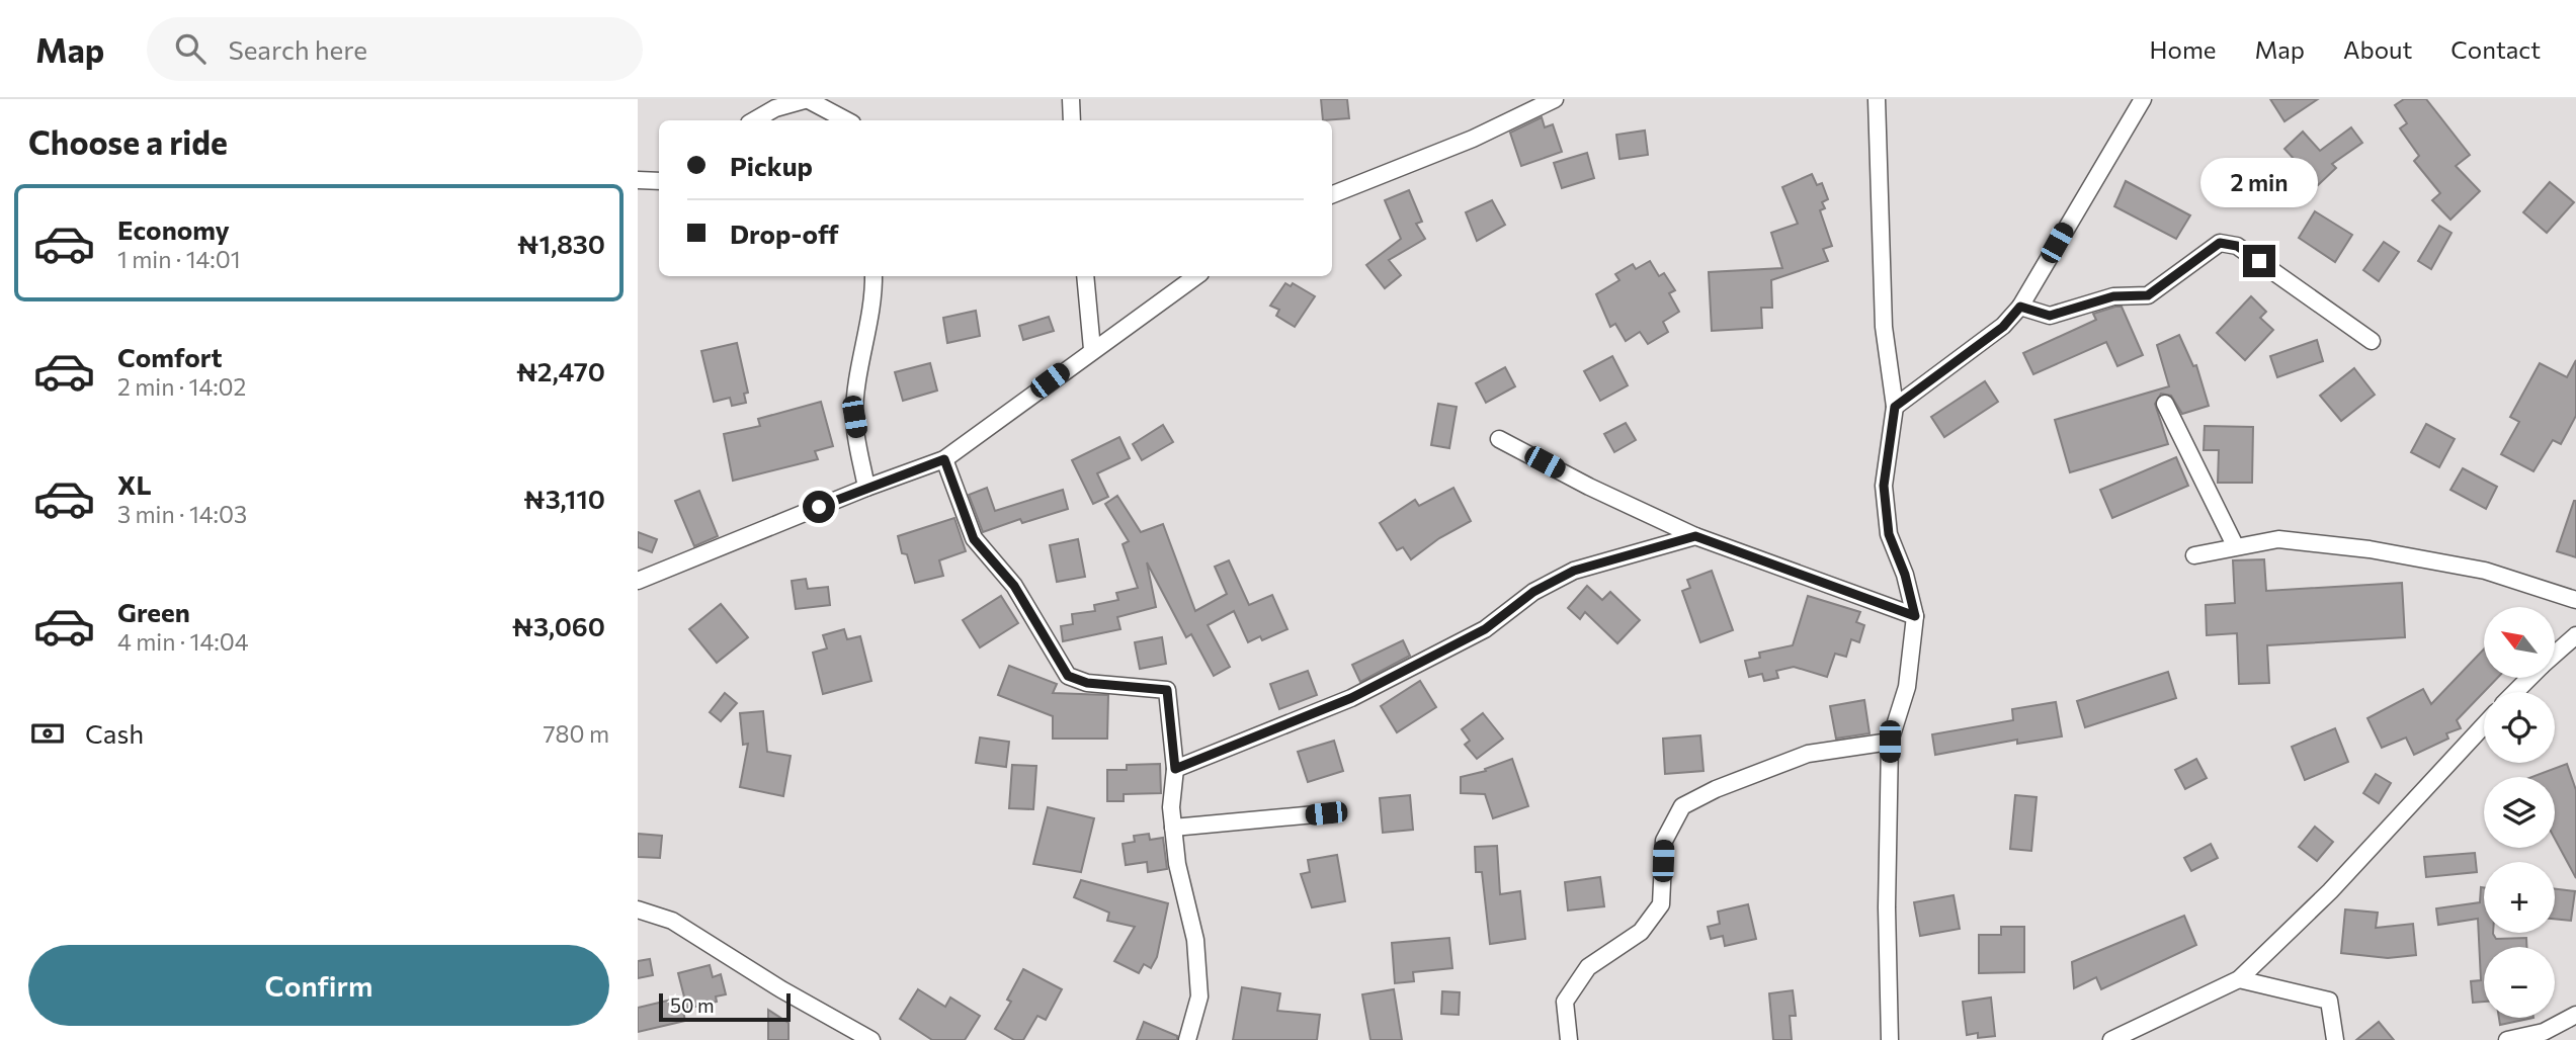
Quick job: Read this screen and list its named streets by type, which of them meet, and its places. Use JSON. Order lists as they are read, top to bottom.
{
  "scale_bar": "50 m",
  "north": "top left",
  "page": {
    "header": "Map",
    "search": "Search here",
    "nav": [
      "Home",
      "Map",
      "About",
      "Contact"
    ],
    "heading": "Choose a ride",
    "banner": ["Pickup", "Drop-off"],
    "bubble": "2 min",
    "list": [
      {
        "name": "Economy",
        "note": "1 min · 14:01",
        "value": "₦1,830"
      },
      {
        "name": "Comfort",
        "note": "2 min · 14:02",
        "value": "₦2,470"
      },
      {
        "name": "XL",
        "note": "3 min · 14:03",
        "value": "₦3,110"
      },
      {
        "name": "Green",
        "note": "4 min · 14:04",
        "value": "₦3,060"
      }
    ],
    "map_buttons": ["+", "−"],
    "pay": ["Cash", "780 m"],
    "buttons": "Confirm",
    "scale": "50 m"
  }
}
